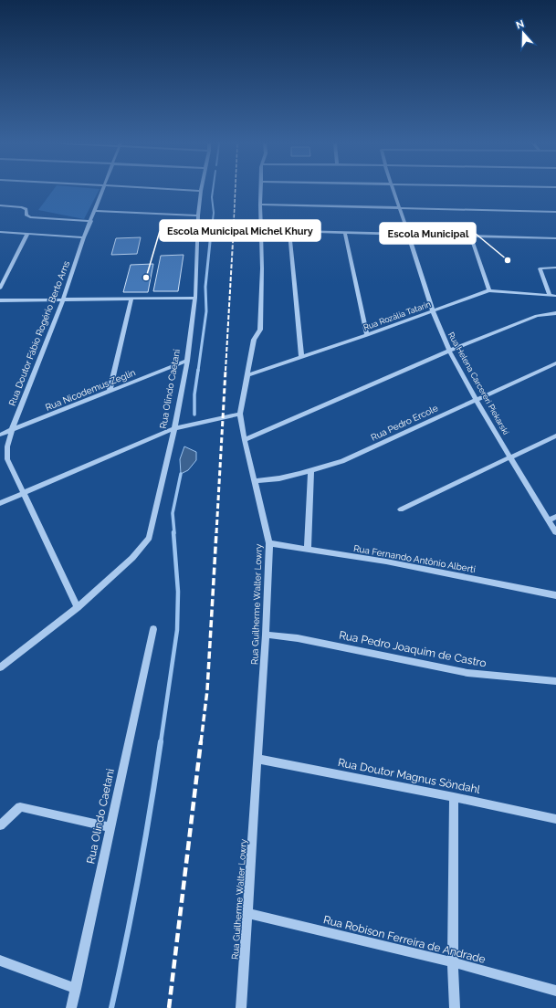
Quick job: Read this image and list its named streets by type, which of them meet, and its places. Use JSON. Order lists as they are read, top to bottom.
{
  "streets": {
    "street": [
      "Rua Rozália Tatarin",
      "Rua Doutor Fábio Rogério Berto Arns",
      "Rua Helena Carcereri Piekarski",
      "Rua Olindo Caetani",
      "Rua Nicodemus Zeglin",
      "Rua Pedro Ercole",
      "Rua Fernando Antônio Alberti",
      "Rua Guilherme Walter Lowry",
      "Rua Pedro Joaquim de Castro",
      "Rua Doutor Magnus Söndahl",
      "Rua Robison Ferreira de Andrade"
    ]
  },
  "crossings": [
    ["Rua Rozália Tatarin", "Rua Helena Carcereri Piekarski"],
    ["Rua Rozália Tatarin", "Rua Guilherme Walter Lowry"],
    ["Rua Doutor Fábio Rogério Berto Arns", "Rua Olindo Caetani"],
    ["Rua Doutor Fábio Rogério Berto Arns", "Rua Nicodemus Zeglin"],
    ["Rua Helena Carcereri Piekarski", "Rua Pedro Ercole"],
    ["Rua Olindo Caetani", "Rua Nicodemus Zeglin"],
    ["Rua Pedro Ercole", "Rua Guilherme Walter Lowry"],
    ["Rua Fernando Antônio Alberti", "Rua Guilherme Walter Lowry"],
    ["Rua Guilherme Walter Lowry", "Rua Pedro Joaquim de Castro"],
    ["Rua Guilherme Walter Lowry", "Rua Doutor Magnus Söndahl"],
    ["Rua Guilherme Walter Lowry", "Rua Robison Ferreira de Andrade"]
  ],
  "places": ["Escola Municipal", "Escola Municipal Michel Khury"],
  "north": "top"
}
